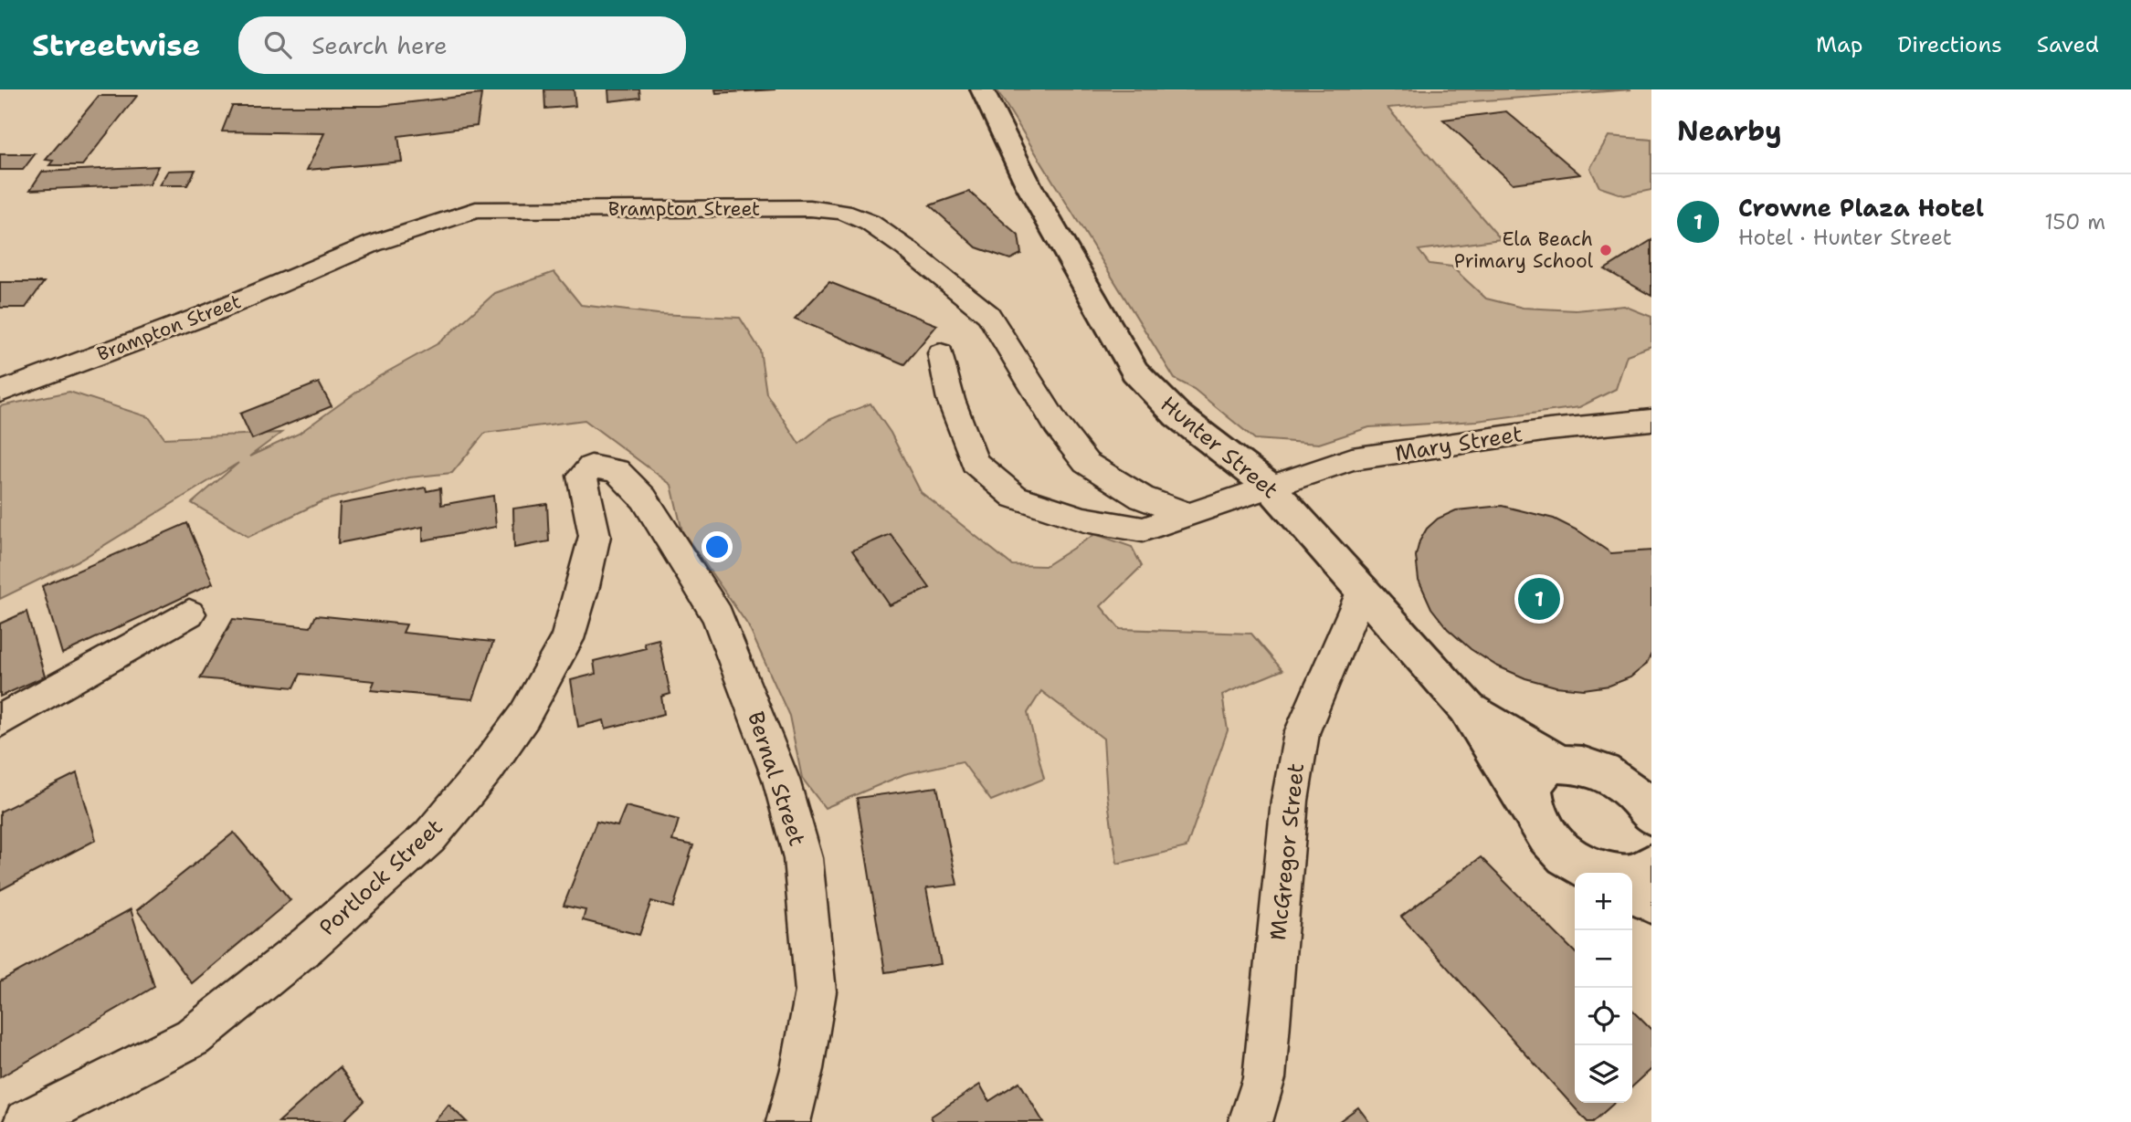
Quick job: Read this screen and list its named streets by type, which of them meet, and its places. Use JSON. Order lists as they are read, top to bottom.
{
  "streets": {
    "street": [
      "Brampton Street",
      "Mary Street",
      "Hunter Street",
      "Bernal Street",
      "McGregor Street",
      "Portlock Street"
    ]
  },
  "crossings": [
    ["Mary Street", "Hunter Street"],
    ["Hunter Street", "McGregor Street"],
    ["Bernal Street", "Portlock Street"]
  ],
  "places": ["Ela Beach Primary School"],
  "page": {
    "header": "Streetwise",
    "search": "Search here",
    "nav": ["Map", "Directions", "Saved"],
    "heading": "Nearby",
    "list": [
      {
        "mark": "1",
        "name": "Crowne Plaza Hotel",
        "note": "Hotel · Hunter Street",
        "value": "150 m"
      }
    ],
    "pins": "1",
    "map_buttons": ["+", "−"]
  }
}
